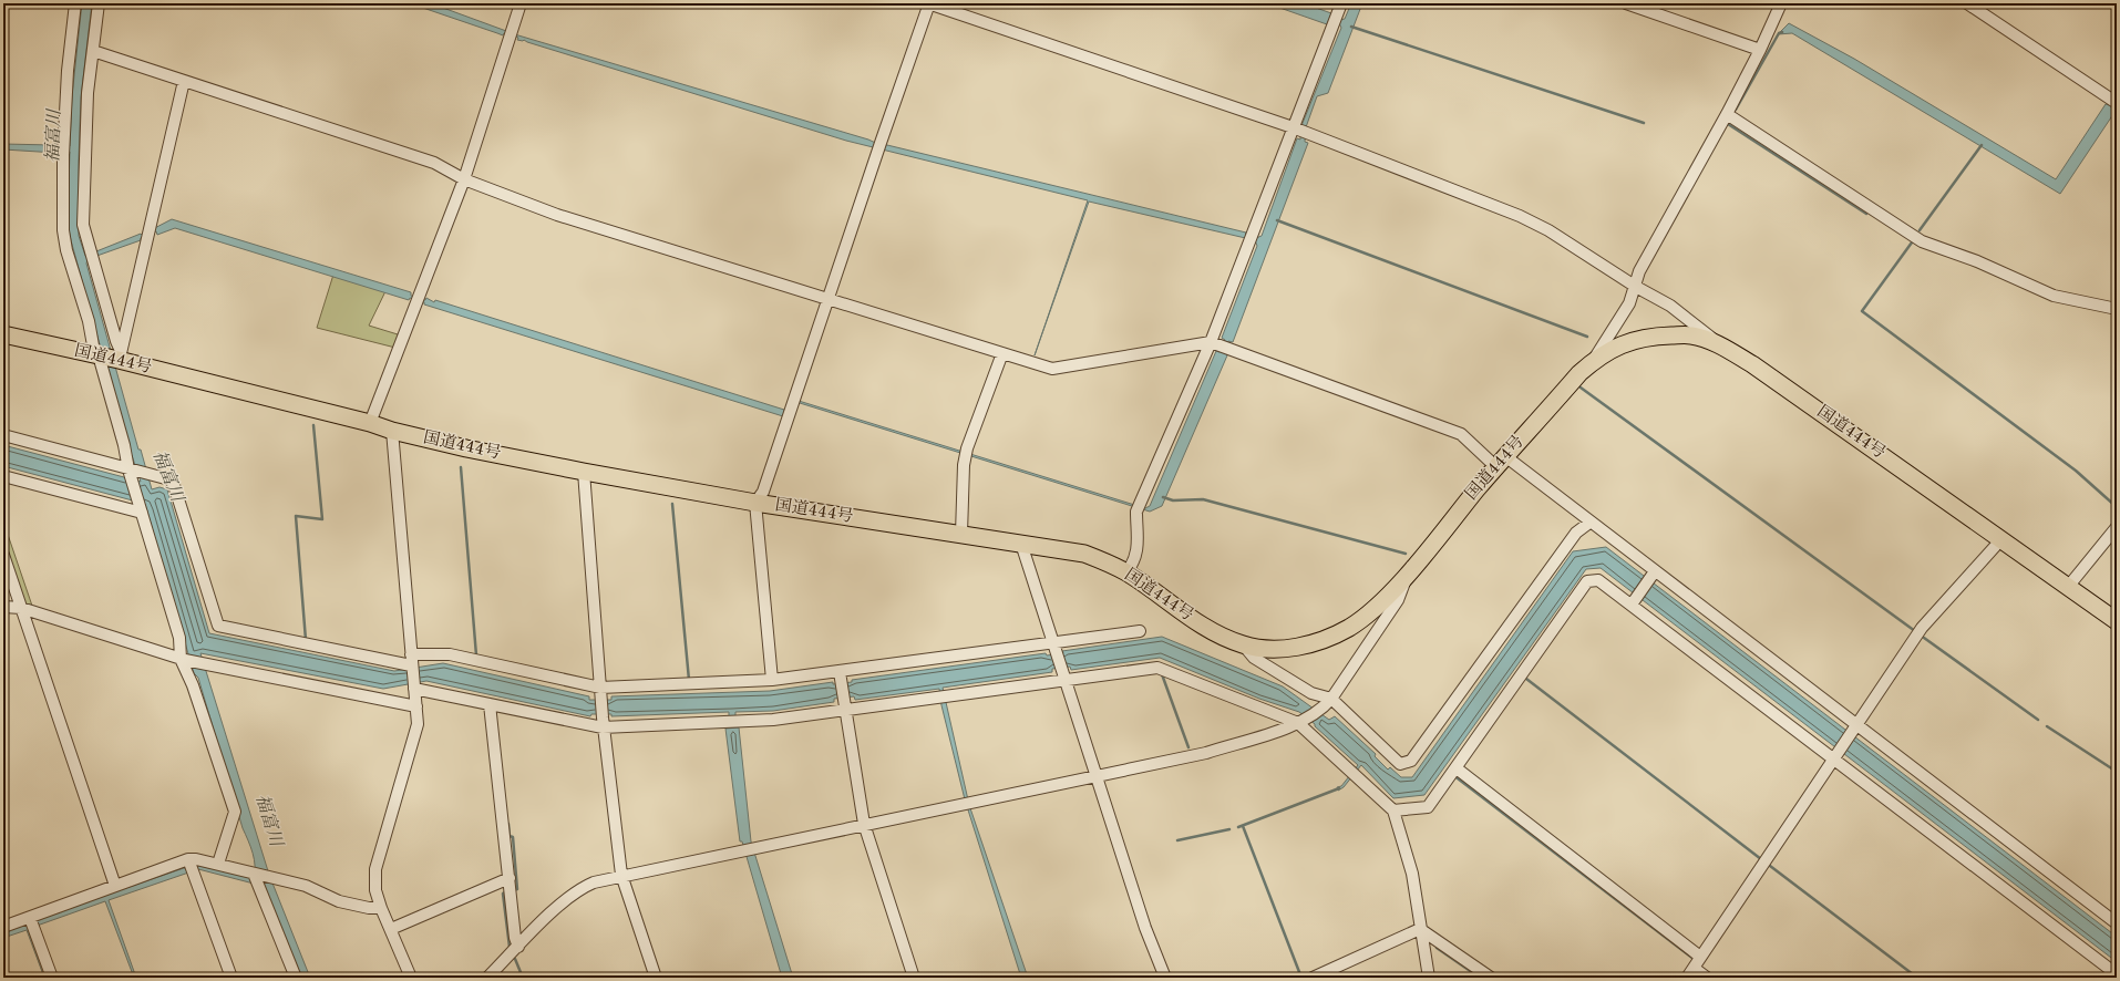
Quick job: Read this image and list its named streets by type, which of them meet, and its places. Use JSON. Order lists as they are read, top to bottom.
{
  "streets": {
    "highway": ["国道444号"]
  },
  "water": ["福富川"]
}
